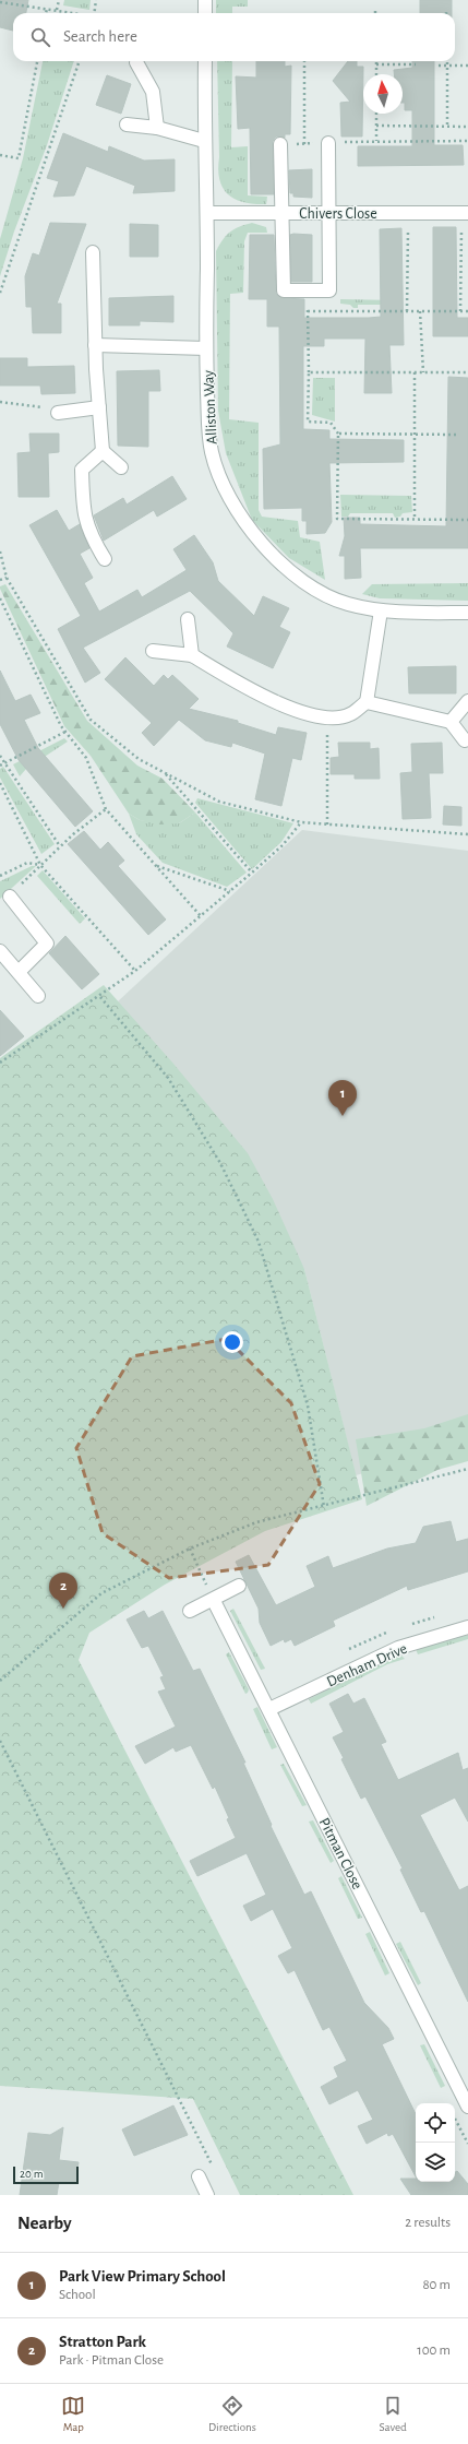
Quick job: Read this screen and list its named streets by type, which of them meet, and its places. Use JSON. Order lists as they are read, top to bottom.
{
  "streets": {
    "street": [
      "Chivers Close",
      "Alliston Way",
      "Denham Drive",
      "Pitman Close"
    ]
  },
  "crossings": [
    ["Chivers Close", "Alliston Way"],
    ["Denham Drive", "Pitman Close"]
  ],
  "scale_bar": "20 m",
  "north": "top",
  "page": {
    "search": "Search here",
    "pins": ["1", "2"],
    "scale": "20 m",
    "heading": ["Nearby", "2 results"],
    "list": [
      {
        "mark": "1",
        "name": "Park View Primary School",
        "note": "School",
        "value": "80 m"
      },
      {
        "mark": "2",
        "name": "Stratton Park",
        "note": "Park · Pitman Close",
        "value": "100 m"
      }
    ],
    "nav": ["Map", "Directions", "Saved"]
  }
}
